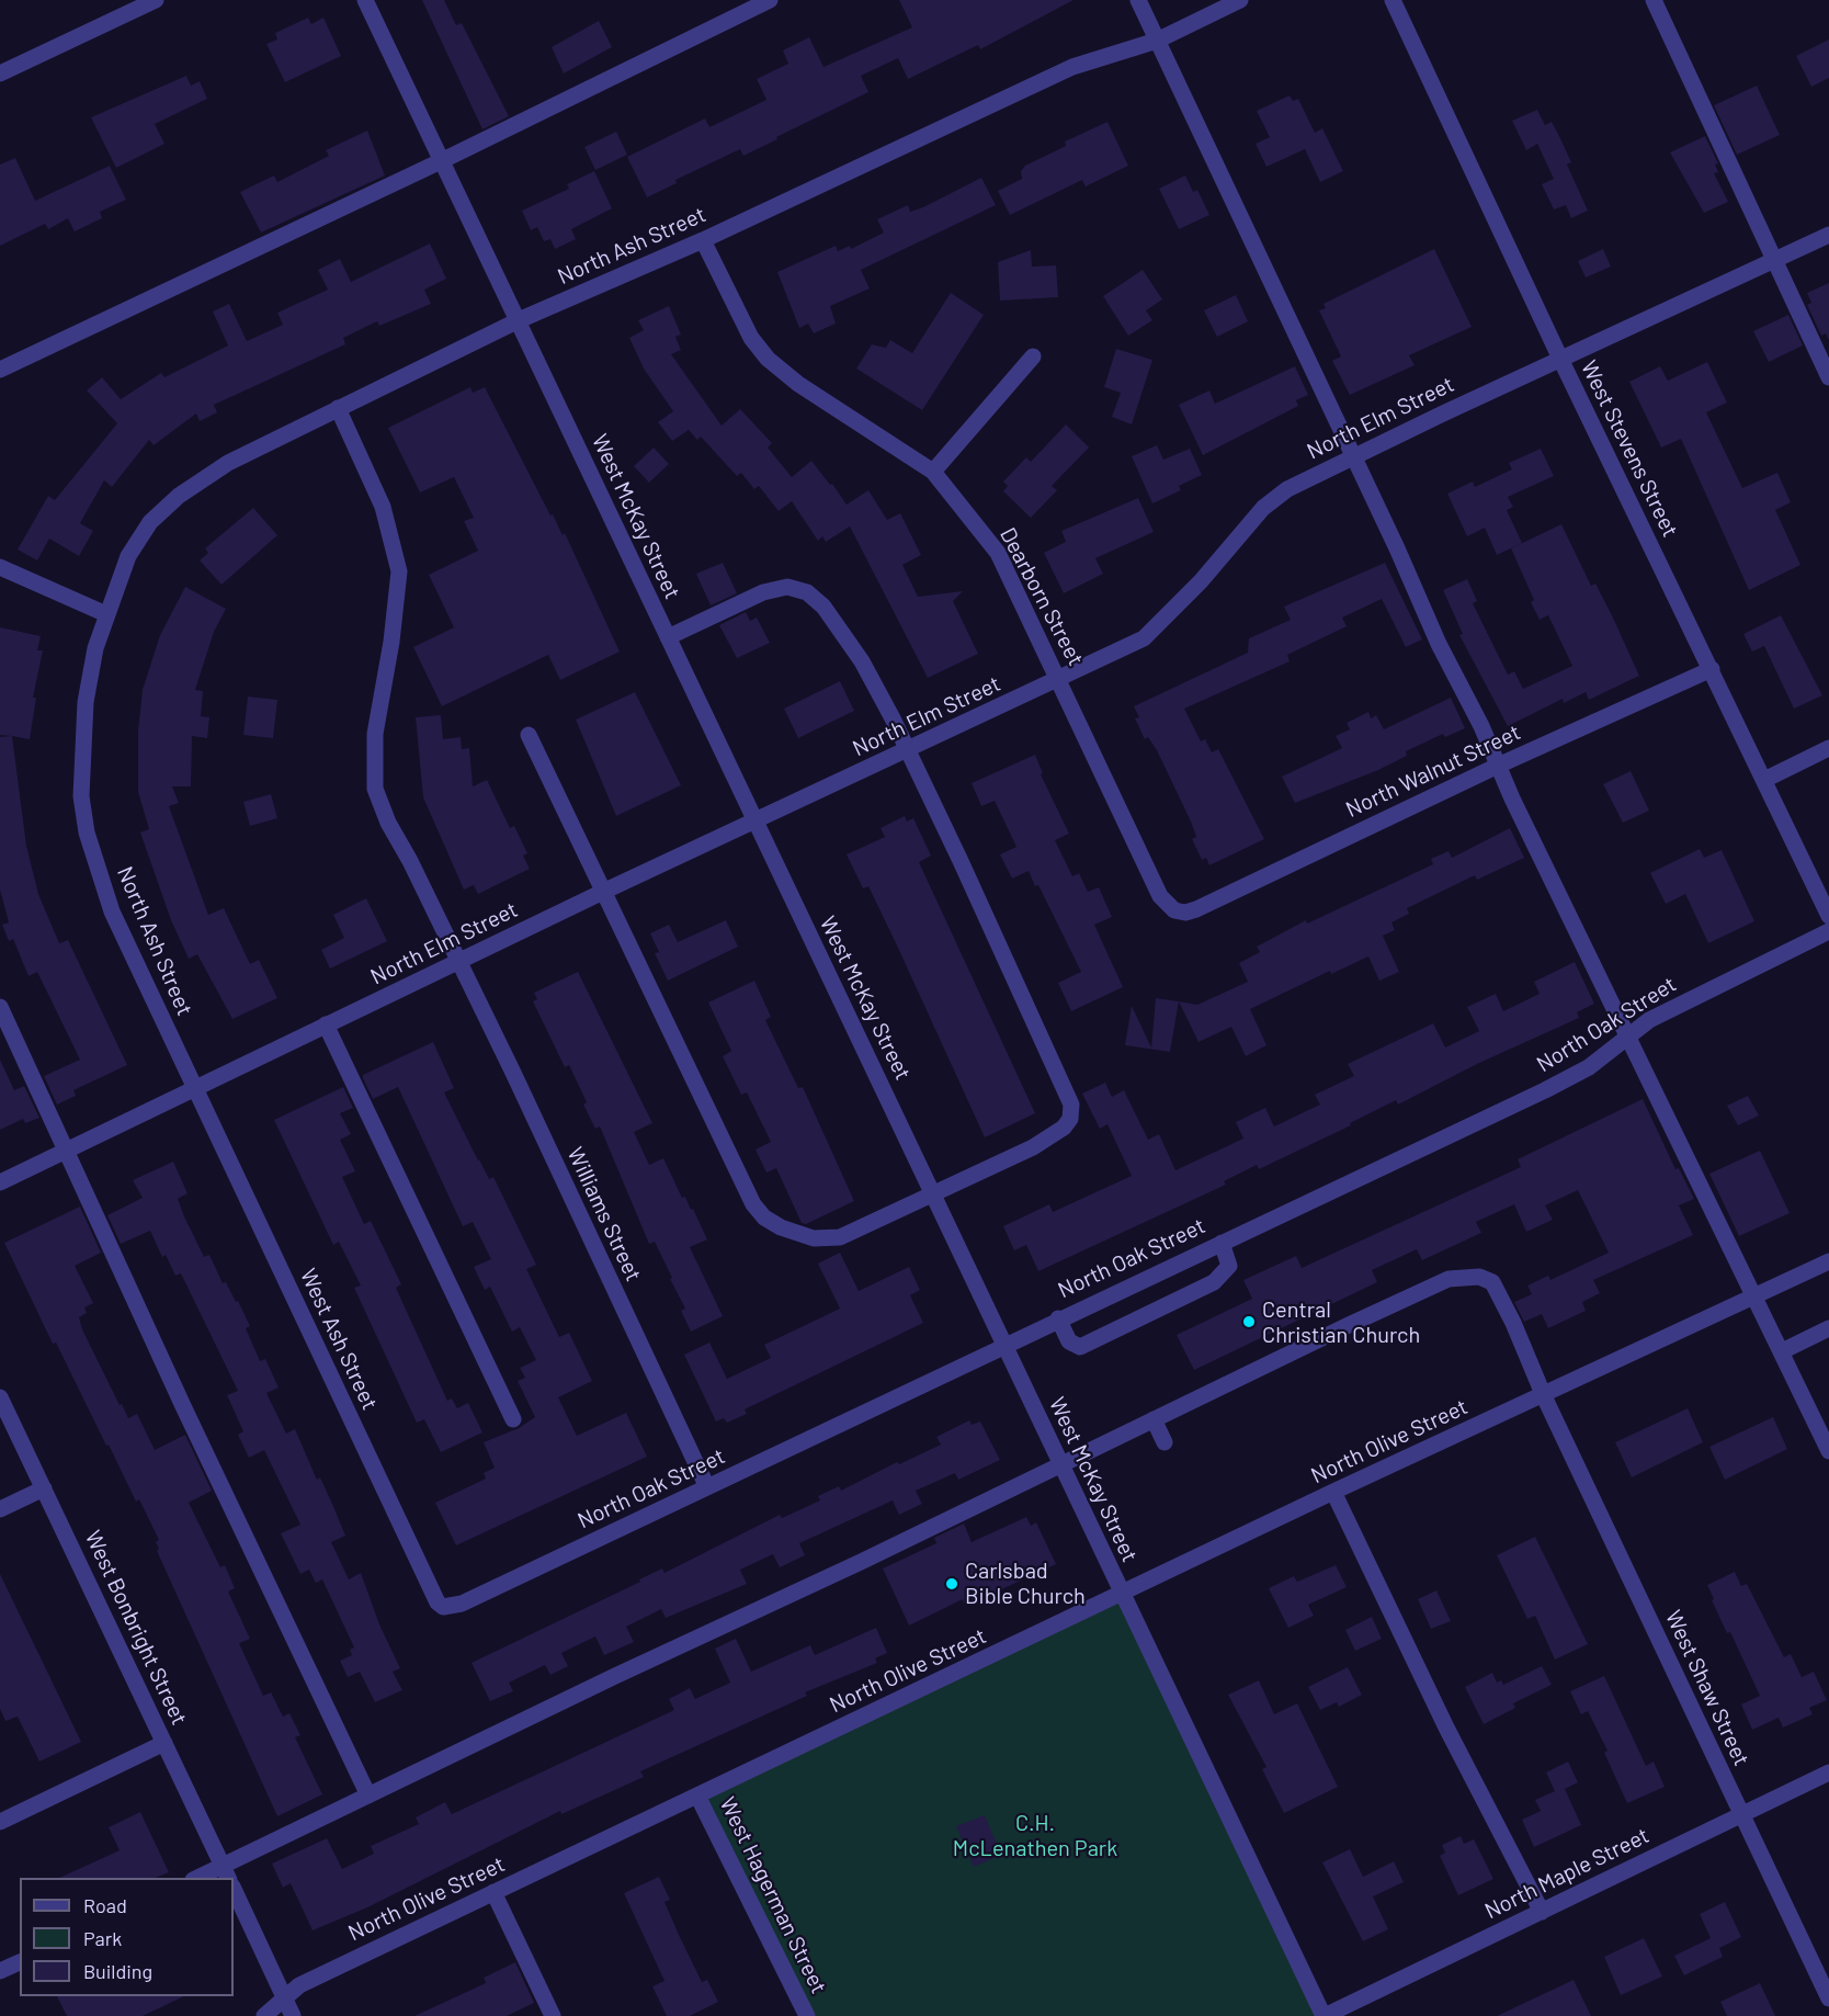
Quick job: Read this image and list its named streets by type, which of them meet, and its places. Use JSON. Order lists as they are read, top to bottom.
{
  "streets": {
    "street": [
      "North Ash Street",
      "North Elm Street",
      "West Stevens Street",
      "West McKay Street",
      "Dearborn Street",
      "North Walnut Street",
      "North Oak Street",
      "Williams Street",
      "West Ash Street",
      "North Olive Street",
      "West Bonbright Street",
      "West Shaw Street",
      "North Maple Street",
      "West Hagerman Street"
    ]
  },
  "crossings": [
    ["North Ash Street", "North Elm Street"],
    ["North Ash Street", "West McKay Street"],
    ["North Ash Street", "Dearborn Street"],
    ["North Ash Street", "Williams Street"],
    ["North Ash Street", "West Ash Street"],
    ["North Elm Street", "West Stevens Street"],
    ["North Elm Street", "West McKay Street"],
    ["North Elm Street", "Dearborn Street"],
    ["North Elm Street", "Williams Street"],
    ["North Elm Street", "West Ash Street"],
    ["West Stevens Street", "North Walnut Street"],
    ["West McKay Street", "North Oak Street"],
    ["West McKay Street", "North Olive Street"],
    ["West McKay Street", "West Shaw Street"],
    ["West McKay Street", "North Maple Street"],
    ["Dearborn Street", "North Walnut Street"],
    ["North Oak Street", "Williams Street"],
    ["North Oak Street", "West Ash Street"],
    ["North Olive Street", "West Shaw Street"],
    ["North Olive Street", "West Hagerman Street"],
    ["West Bonbright Street", "West Shaw Street"],
    ["West Shaw Street", "North Maple Street"]
  ],
  "parks": ["C.H. McLenathen Park"],
  "places": ["Central Christian Church", "Carlsbad Bible Church"],
  "legend": ["Road", "Park", "Building"]
}
